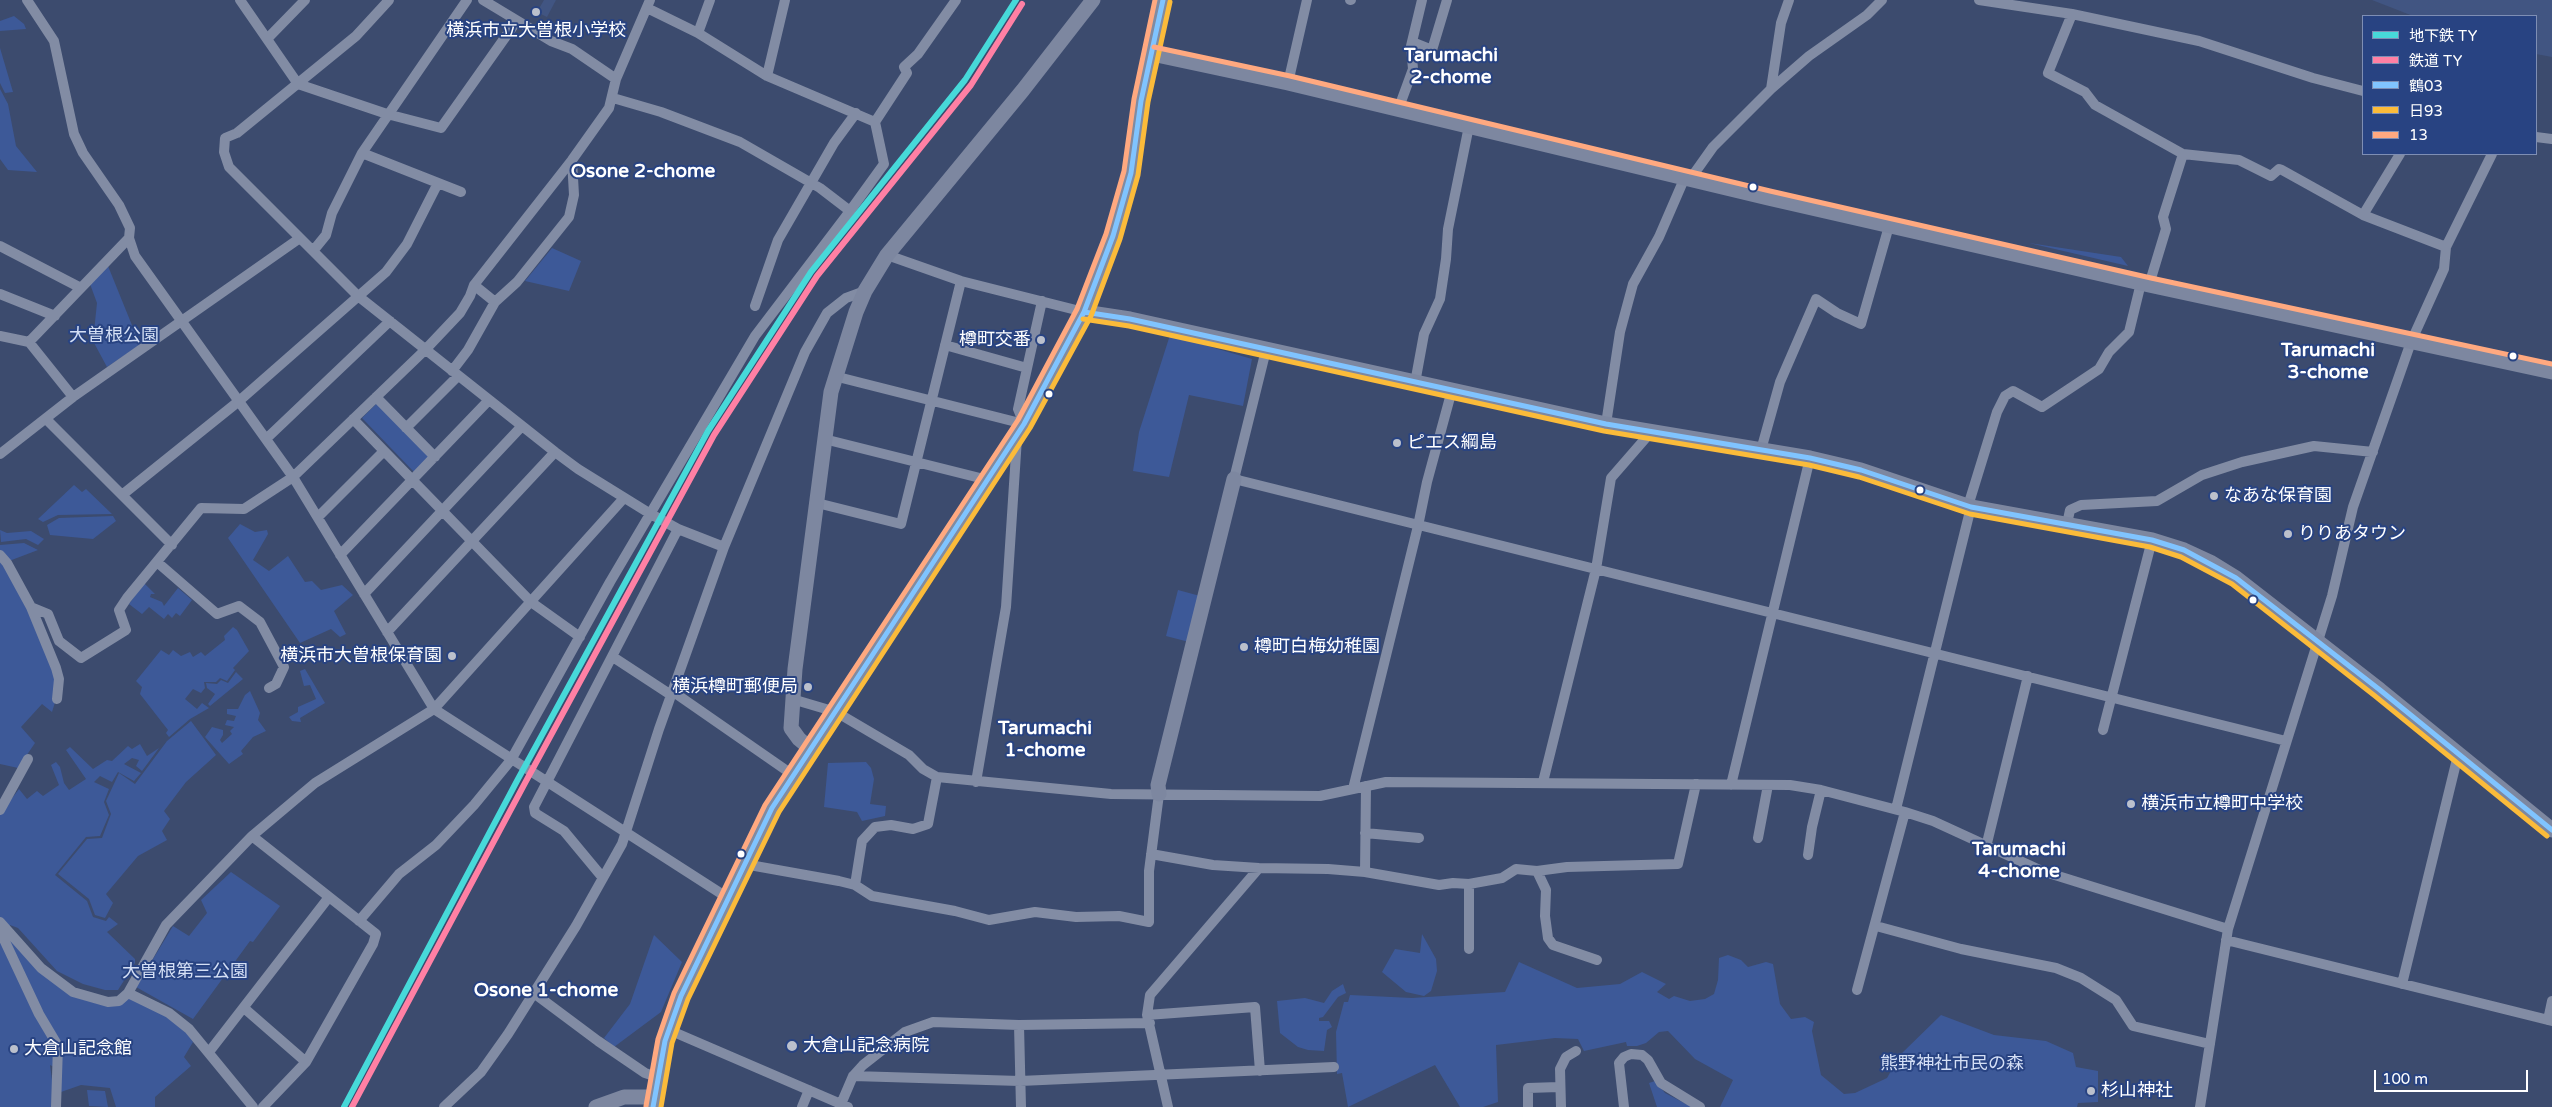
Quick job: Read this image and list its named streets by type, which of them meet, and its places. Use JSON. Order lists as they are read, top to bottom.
{
  "districts": [
    "Tarumachi 2-chome",
    "Osone 2-chome",
    "Tarumachi 3-chome",
    "Tarumachi 1-chome",
    "Tarumachi 4-chome",
    "Osone 1-chome"
  ],
  "parks": ["大曽根公園", "大曽根第三公園", "熊野神社市民の森"],
  "places": [
    "横浜市立大曽根小学校",
    "樽町交番",
    "ピエス綱島",
    "なあな保育園",
    "りりあタウン",
    "樽町白梅幼稚園",
    "横浜市大曽根保育園",
    "横浜樽町郵便局",
    "横浜市立樽町中学校",
    "大倉山記念病院",
    "大倉山記念館",
    "杉山神社"
  ],
  "lines": [
    "metro line TY",
    "transit line 鶴03",
    "transit line 13",
    "transit line 日93",
    "rail line TY"
  ],
  "legend": [
    "地下鉄 TY",
    "鉄道 TY",
    "鶴03",
    "日93",
    "13"
  ],
  "scale_bar": "100 m"
}
